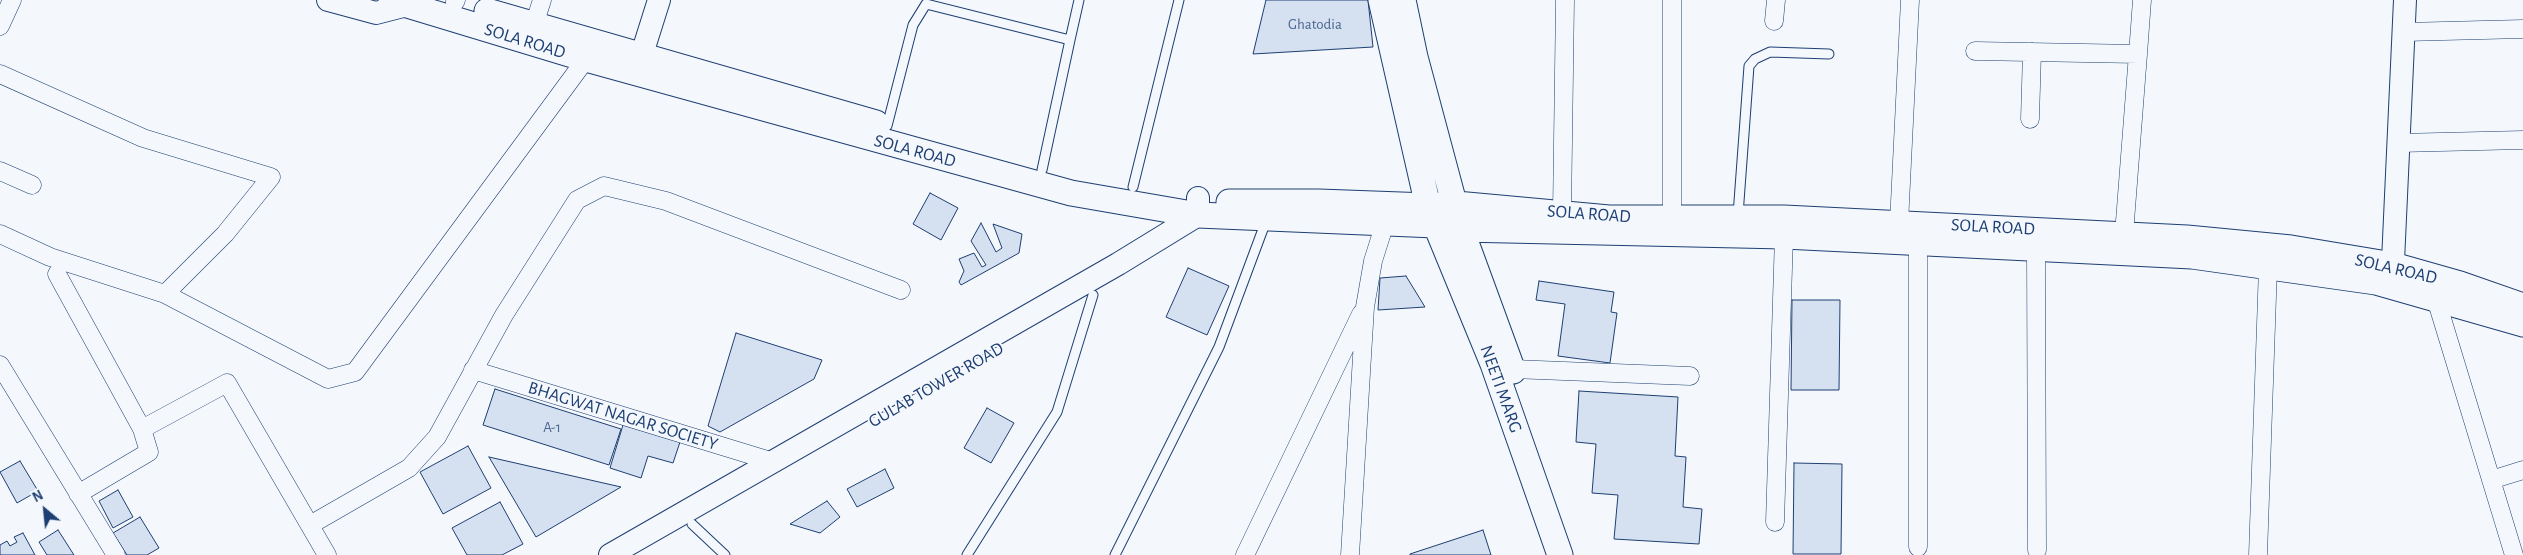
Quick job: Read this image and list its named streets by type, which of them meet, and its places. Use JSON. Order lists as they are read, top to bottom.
{
  "streets": {
    "main road": ["SOLA ROAD", "NEETI MARG"],
    "street": ["GULAB TOWER ROAD", "BHAGWAT NAGAR SOCIETY"]
  },
  "crossings": [
    ["SOLA ROAD", "GULAB TOWER ROAD"],
    ["SOLA ROAD", "NEETI MARG"]
  ],
  "house_numbers": ["Ghatodia", "A-1"],
  "north": "top left"
}
